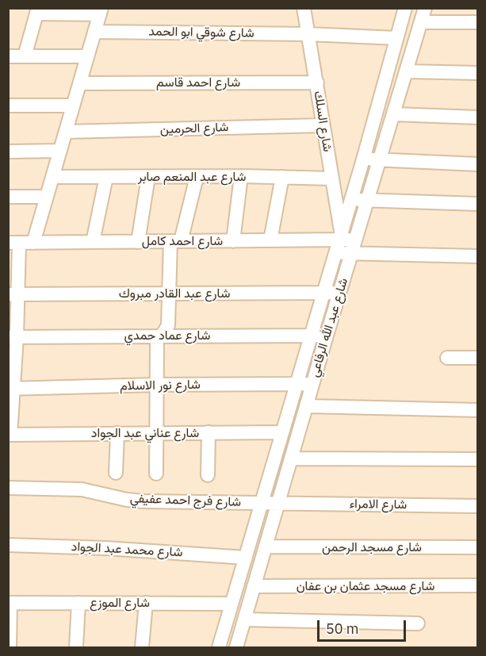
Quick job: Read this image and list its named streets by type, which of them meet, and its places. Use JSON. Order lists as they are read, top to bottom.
{
  "streets": {
    "street": [
      "شارع شوقي ابو الحمد",
      "شارع احمد قاسم",
      "شارع السلك",
      "شارع الحرمين",
      "شارع عبد المنعم صابر",
      "شارع احمد كامل",
      "شارع عبد القادر مبروك",
      "شارع عبد الله الرفاعي",
      "شارع عماد حمدي",
      "شارع نور الاسلام",
      "شارع عناني عبد الجواد",
      "شارع فرج احمد عفيفي",
      "شارع الامراء",
      "شارع مسجد الرحمن",
      "شارع محمد عبد الجواد",
      "شارع مسجد عثمان بن عفان",
      "شارع الموزع"
    ]
  },
  "crossings": [
    ["شارع شوقي ابو الحمد", "شارع السلك"],
    ["شارع شوقي ابو الحمد", "شارع عبد الله الرفاعي"],
    ["شارع احمد قاسم", "شارع السلك"],
    ["شارع السلك", "شارع الحرمين"],
    ["شارع السلك", "شارع عبد المنعم صابر"],
    ["شارع السلك", "شارع احمد كامل"],
    ["شارع السلك", "شارع عبد الله الرفاعي"],
    ["شارع احمد كامل", "شارع عبد الله الرفاعي"],
    ["شارع عبد القادر مبروك", "شارع عبد الله الرفاعي"],
    ["شارع عبد الله الرفاعي", "شارع عماد حمدي"],
    ["شارع عبد الله الرفاعي", "شارع نور الاسلام"],
    ["شارع عبد الله الرفاعي", "شارع عناني عبد الجواد"],
    ["شارع عبد الله الرفاعي", "شارع فرج احمد عفيفي"],
    ["شارع عبد الله الرفاعي", "شارع الامراء"],
    ["شارع عبد الله الرفاعي", "شارع مسجد الرحمن"],
    ["شارع عبد الله الرفاعي", "شارع محمد عبد الجواد"],
    ["شارع عبد الله الرفاعي", "شارع مسجد عثمان بن عفان"],
    ["شارع عبد الله الرفاعي", "شارع الموزع"],
    ["شارع فرج احمد عفيفي", "شارع الامراء"]
  ],
  "scale_bar": "50 m"
}
